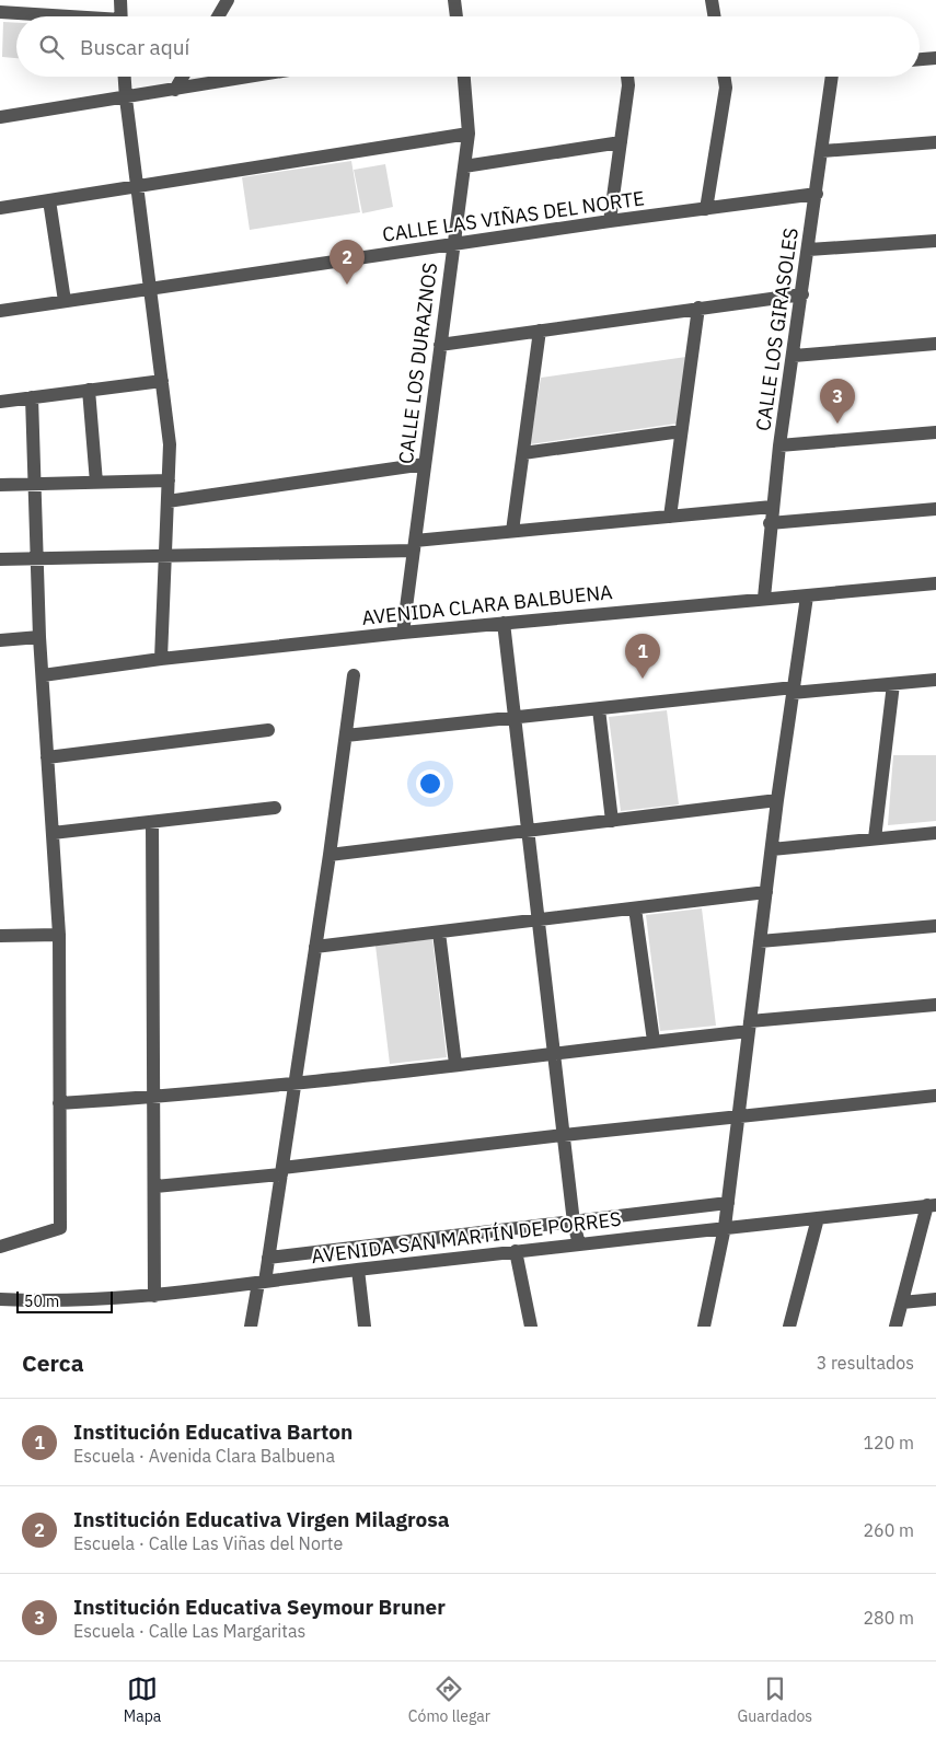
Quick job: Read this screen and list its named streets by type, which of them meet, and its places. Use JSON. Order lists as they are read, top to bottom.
{
  "streets": {
    "street": [
      "CALLE LAS VIÑAS DEL NORTE",
      "CALLE LOS GIRASOLES",
      "CALLE LOS DURAZNOS",
      "AVENIDA CLARA BALBUENA",
      "AVENIDA SAN MARTÍN DE PORRES"
    ]
  },
  "crossings": [
    ["CALLE LAS VIÑAS DEL NORTE", "CALLE LOS GIRASOLES"],
    ["CALLE LAS VIÑAS DEL NORTE", "CALLE LOS DURAZNOS"],
    ["CALLE LOS GIRASOLES", "AVENIDA CLARA BALBUENA"],
    ["CALLE LOS DURAZNOS", "AVENIDA CLARA BALBUENA"]
  ],
  "scale_bar": "50 m",
  "page": {
    "search": "Buscar aquí",
    "pins": ["2", "3", "1"],
    "scale": "50 m",
    "heading": ["Cerca", "3 resultados"],
    "list": [
      {
        "mark": "1",
        "name": "Institución Educativa Barton",
        "note": "Escuela · Avenida Clara Balbuena",
        "value": "120 m"
      },
      {
        "mark": "2",
        "name": "Institución Educativa Virgen Milagrosa",
        "note": "Escuela · Calle Las Viñas del Norte",
        "value": "260 m"
      },
      {
        "mark": "3",
        "name": "Institución Educativa Seymour Bruner",
        "note": "Escuela · Calle Las Margaritas",
        "value": "280 m"
      }
    ],
    "nav": ["Mapa", "Cómo llegar", "Guardados"]
  }
}
